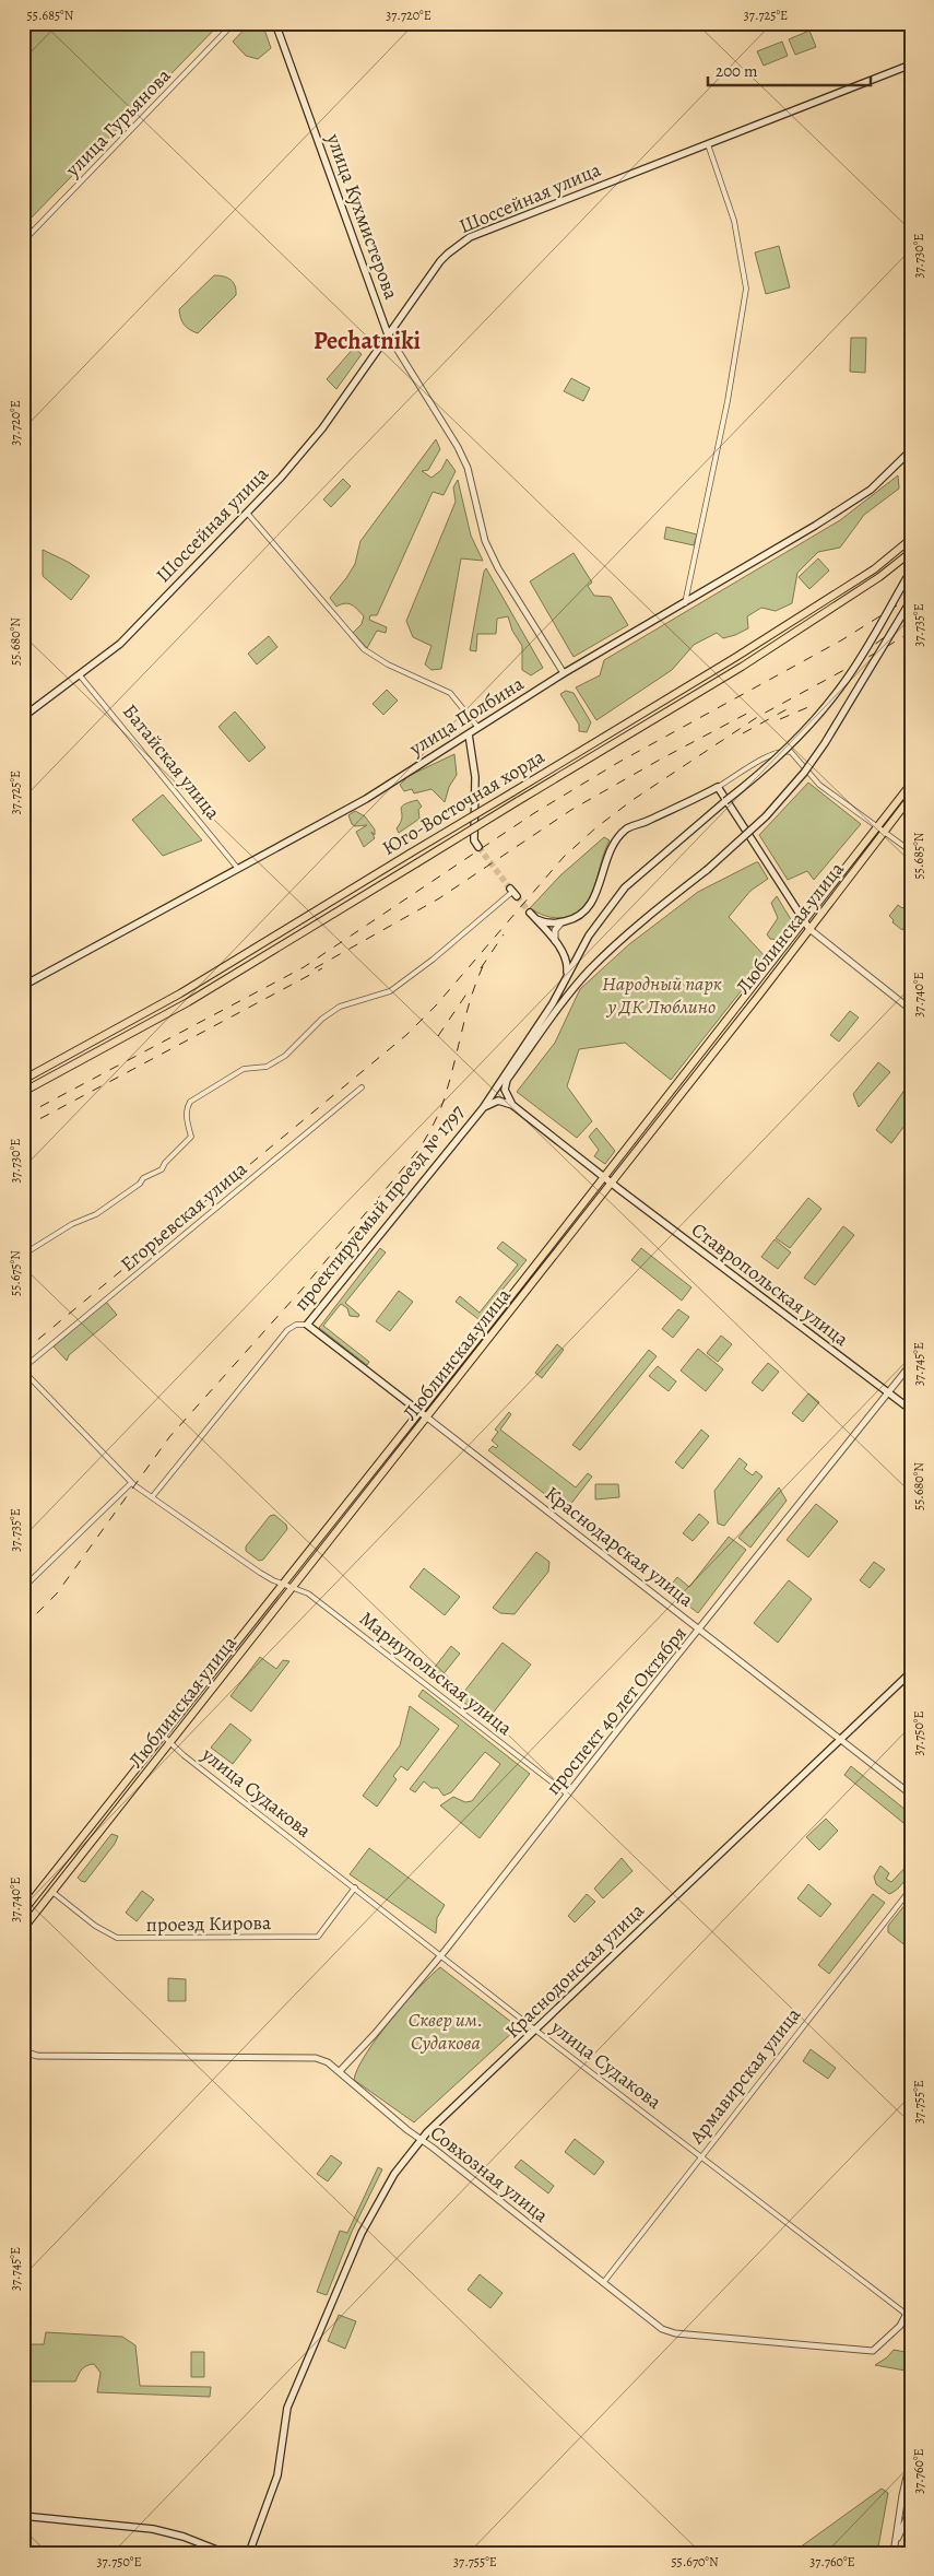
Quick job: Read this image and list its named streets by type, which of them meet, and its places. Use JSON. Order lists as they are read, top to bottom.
{
  "streets": {
    "main road": [
      "Шоссейная улица",
      "улица Кухмистерова",
      "улица Полбина",
      "Юго-Восточная хорда",
      "Люблинская улица",
      "проектируемый проезд № 1797",
      "Ставропольская улица",
      "Краснодарская улица",
      "Краснодонская улица"
    ],
    "street": [
      "улица Гурьянова",
      "Батайская улица",
      "Егорьевская улица",
      "Мариупольская улица",
      "проспект 40 лет Октября",
      "улица Судакова",
      "проезд Кирова",
      "Армавирская улица",
      "Совхозная улица"
    ]
  },
  "crossings": [
    ["Шоссейная улица", "улица Кухмистерова"],
    ["Шоссейная улица", "Батайская улица"],
    ["улица Кухмистерова", "улица Полбина"],
    ["улица Полбина", "Батайская улица"],
    ["Люблинская улица", "Ставропольская улица"],
    ["Люблинская улица", "Краснодарская улица"],
    ["Люблинская улица", "Мариупольская улица"],
    ["Люблинская улица", "улица Судакова"],
    ["Люблинская улица", "проезд Кирова"],
    ["проектируемый проезд № 1797", "Краснодарская улица"],
    ["проектируемый проезд № 1797", "Мариупольская улица"],
    ["Егорьевская улица", "Мариупольская улица"],
    ["Ставропольская улица", "проспект 40 лет Октября"],
    ["Краснодарская улица", "проспект 40 лет Октября"],
    ["Краснодарская улица", "Краснодонская улица"],
    ["Мариупольская улица", "проспект 40 лет Октября"],
    ["проспект 40 лет Октября", "улица Судакова"],
    ["проспект 40 лет Октября", "Совхозная улица"],
    ["улица Судакова", "проезд Кирова"],
    ["улица Судакова", "Краснодонская улица"],
    ["улица Судакова", "Армавирская улица"],
    ["улица Судакова", "Совхозная улица"],
    ["Краснодонская улица", "Совхозная улица"],
    ["Армавирская улица", "Совхозная улица"]
  ],
  "districts": ["Pechatniki"],
  "parks": ["Народный парк у ДК Люблино", "Сквер им. Судакова"],
  "scale_bar": "200 m",
  "coordinates": [
    "55.685°N",
    "37.720°E",
    "37.725°E",
    "37.730°E",
    "37.735°E",
    "55.680°N",
    "37.740°E",
    "55.675°N",
    "37.745°E",
    "37.750°E",
    "37.755°E",
    "37.760°E",
    "55.670°N"
  ]
}
